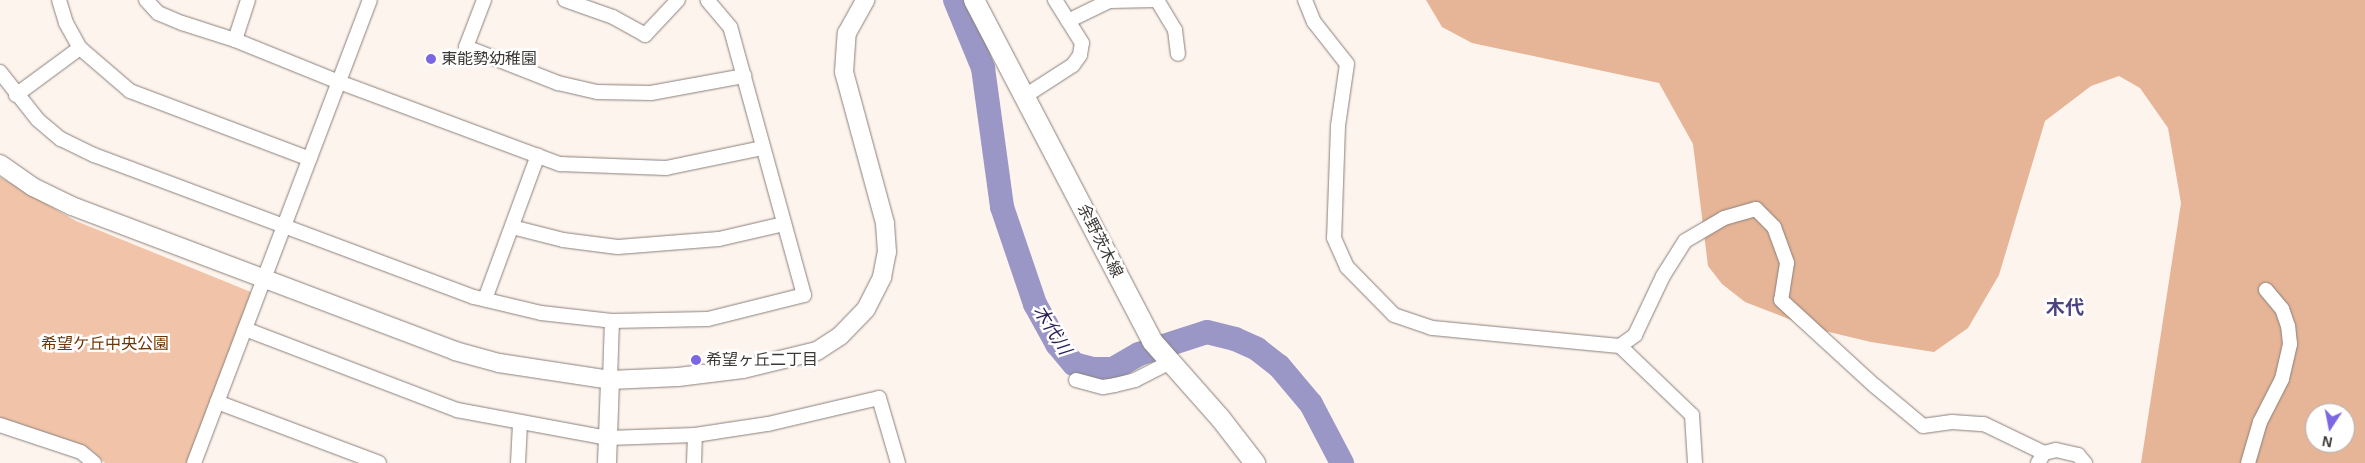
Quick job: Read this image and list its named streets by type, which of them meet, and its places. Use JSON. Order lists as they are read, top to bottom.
{
  "streets": {
    "main road": ["余野茨木線"]
  },
  "districts": ["木代"],
  "water": ["木代川"],
  "parks": ["希望ケ丘中央公園"],
  "places": ["東能勢幼稚園", "希望ヶ丘二丁目"],
  "north": "bottom"
}
